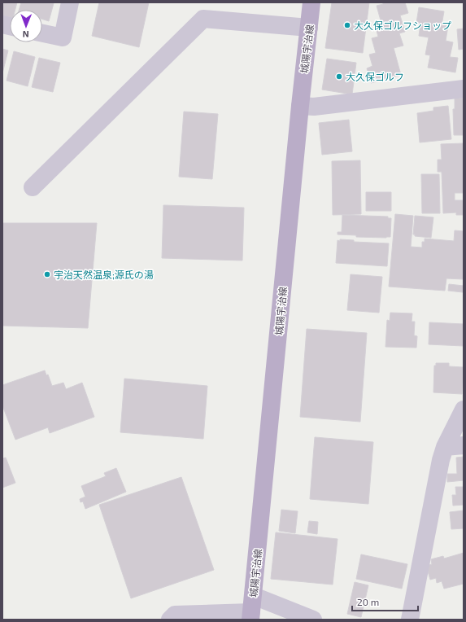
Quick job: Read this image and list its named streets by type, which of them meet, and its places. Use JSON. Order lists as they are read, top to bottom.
{
  "streets": {
    "main road": ["城陽宇治線"]
  },
  "places": ["大久保ゴルフショップ", "大久保ゴルフ", "宇治天然温泉;源氏の湯"],
  "scale_bar": "20 m",
  "north": "bottom"
}
